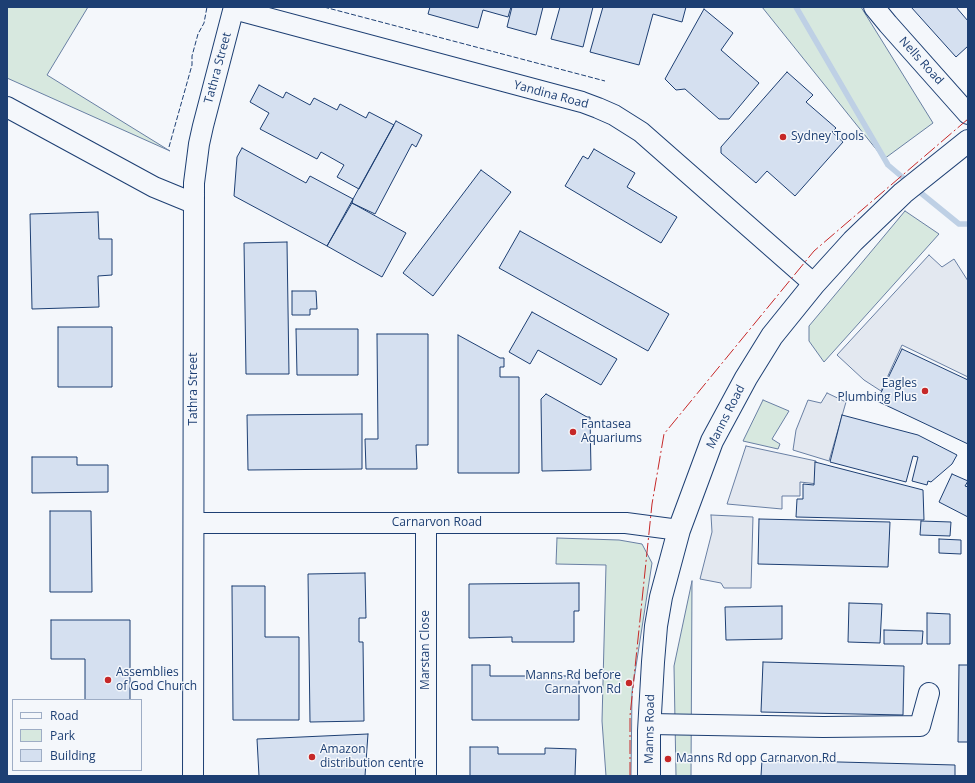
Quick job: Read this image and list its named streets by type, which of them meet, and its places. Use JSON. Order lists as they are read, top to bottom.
{
  "streets": {
    "main road": ["Manns Road"],
    "street": [
      "Nells Road",
      "Tathra Street",
      "Yandina Road",
      "Carnarvon Road",
      "Marstan Close"
    ]
  },
  "crossings": [
    ["Tathra Street", "Yandina Road"],
    ["Tathra Street", "Carnarvon Road"],
    ["Yandina Road", "Manns Road"],
    ["Manns Road", "Carnarvon Road"],
    ["Carnarvon Road", "Marstan Close"]
  ],
  "places": [
    "Sydney Tools",
    "Eagles Plumbing Plus",
    "Fantasea Aquariums",
    "Assemblies of God Church",
    "Manns Rd before Carnarvon Rd",
    "Amazon distribution centre",
    "Manns Rd opp Carnarvon Rd"
  ],
  "legend": ["Road", "Park", "Building"]
}
